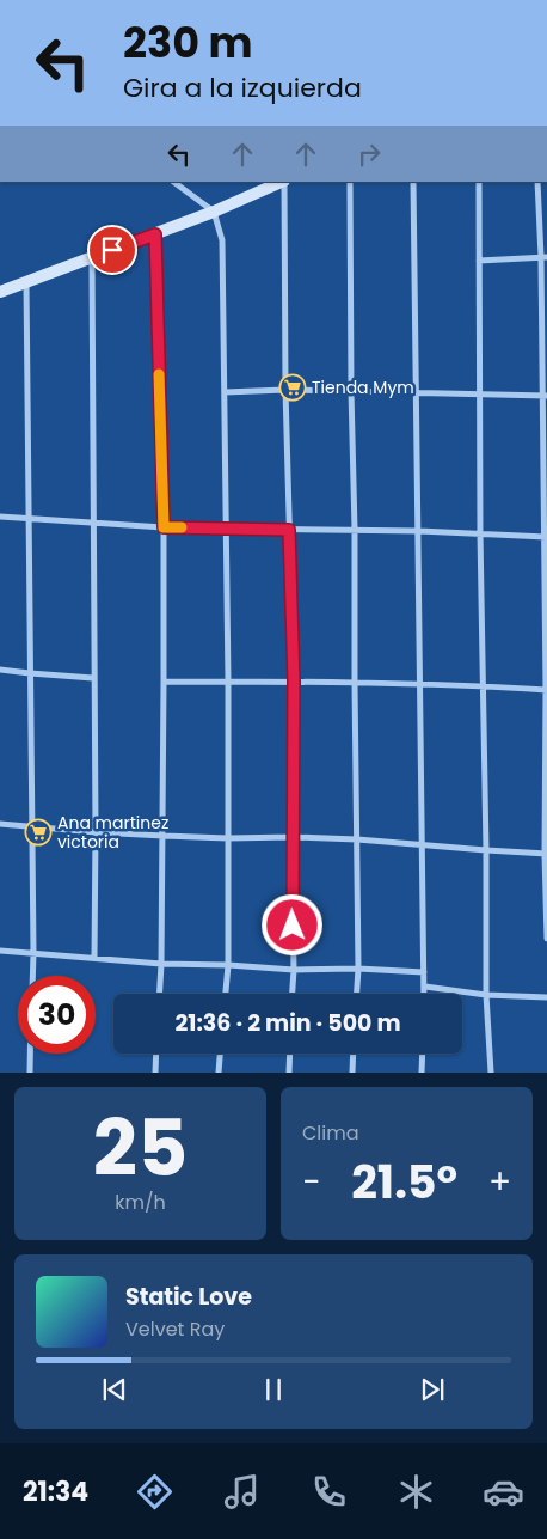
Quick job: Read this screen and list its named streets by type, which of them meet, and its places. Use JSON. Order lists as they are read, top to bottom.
{
  "places": {
    "supermarket": ["Tienda Mym", "Ana martinez victoria"]
  },
  "page": {
    "turn": ["230 m", "Gira a la izquierda"],
    "limit": "30",
    "trip": "21:36 · 2 min · 500 m",
    "tile": [
      ["25", "km/h"],
      "Clima"
    ],
    "heat": ["−", "21.5°", "+"],
    "song": ["Static Love", "Velvet Ray"],
    "tabs": "21:34"
  }
}
